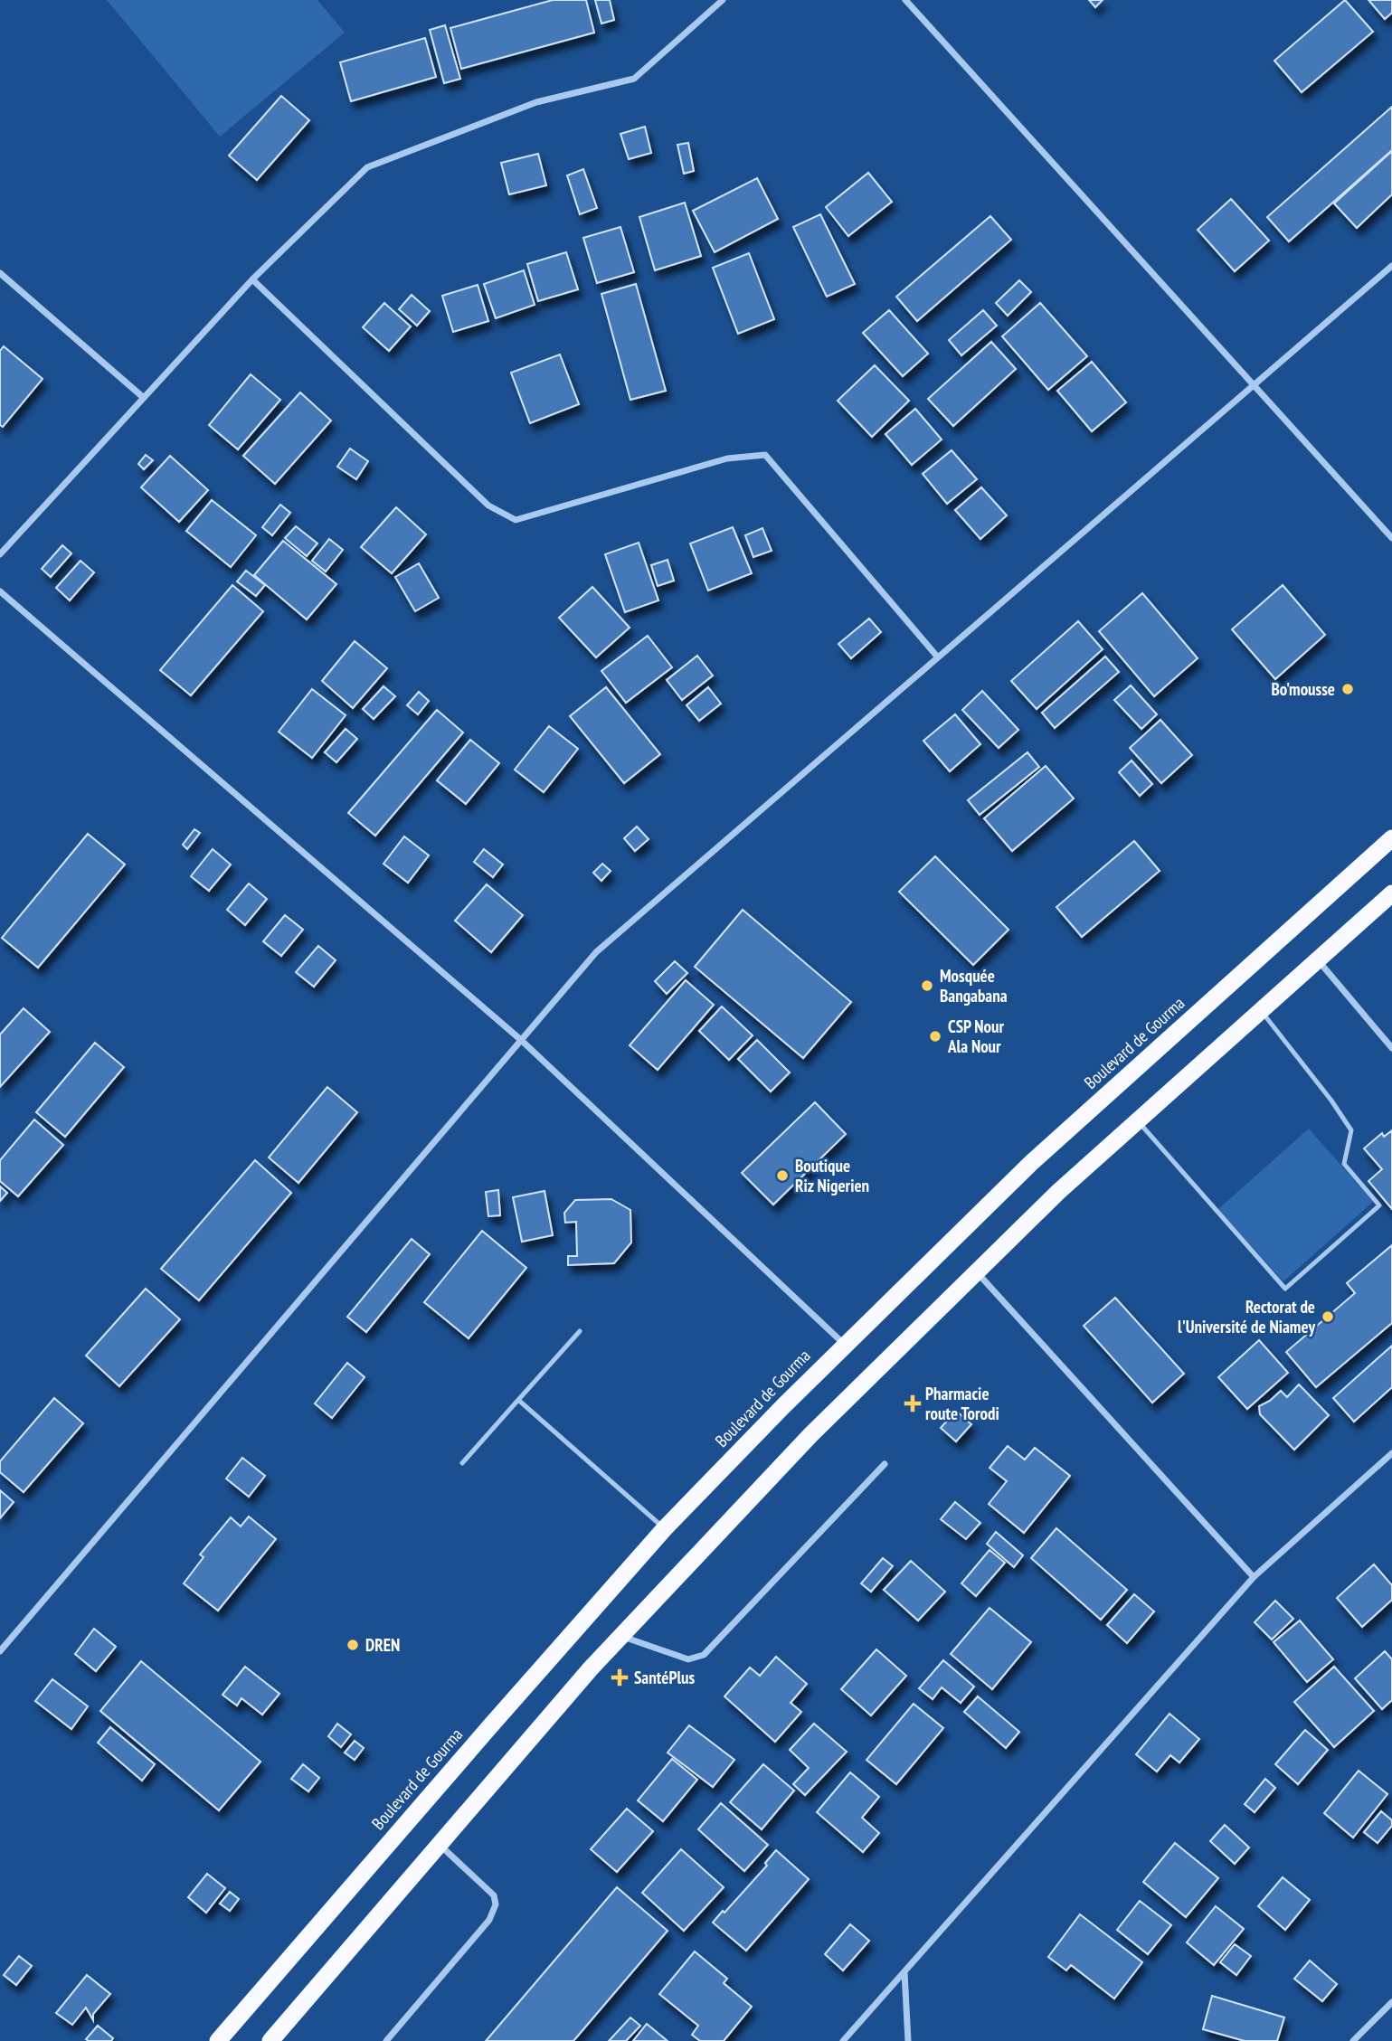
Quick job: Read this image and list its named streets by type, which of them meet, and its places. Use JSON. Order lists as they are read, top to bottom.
{
  "streets": {
    "highway": ["Boulevard de Gourma"]
  },
  "places": {
    "other": [
      "Bo'mousse",
      "Mosquée Bangabana",
      "CSP Nour Ala Nour",
      "Boutique Riz Nigerien",
      "Rectorat de l'Université de Niamey",
      "DREN"
    ],
    "health": ["Pharmacie route Torodi", "SantéPlus"]
  }
}
